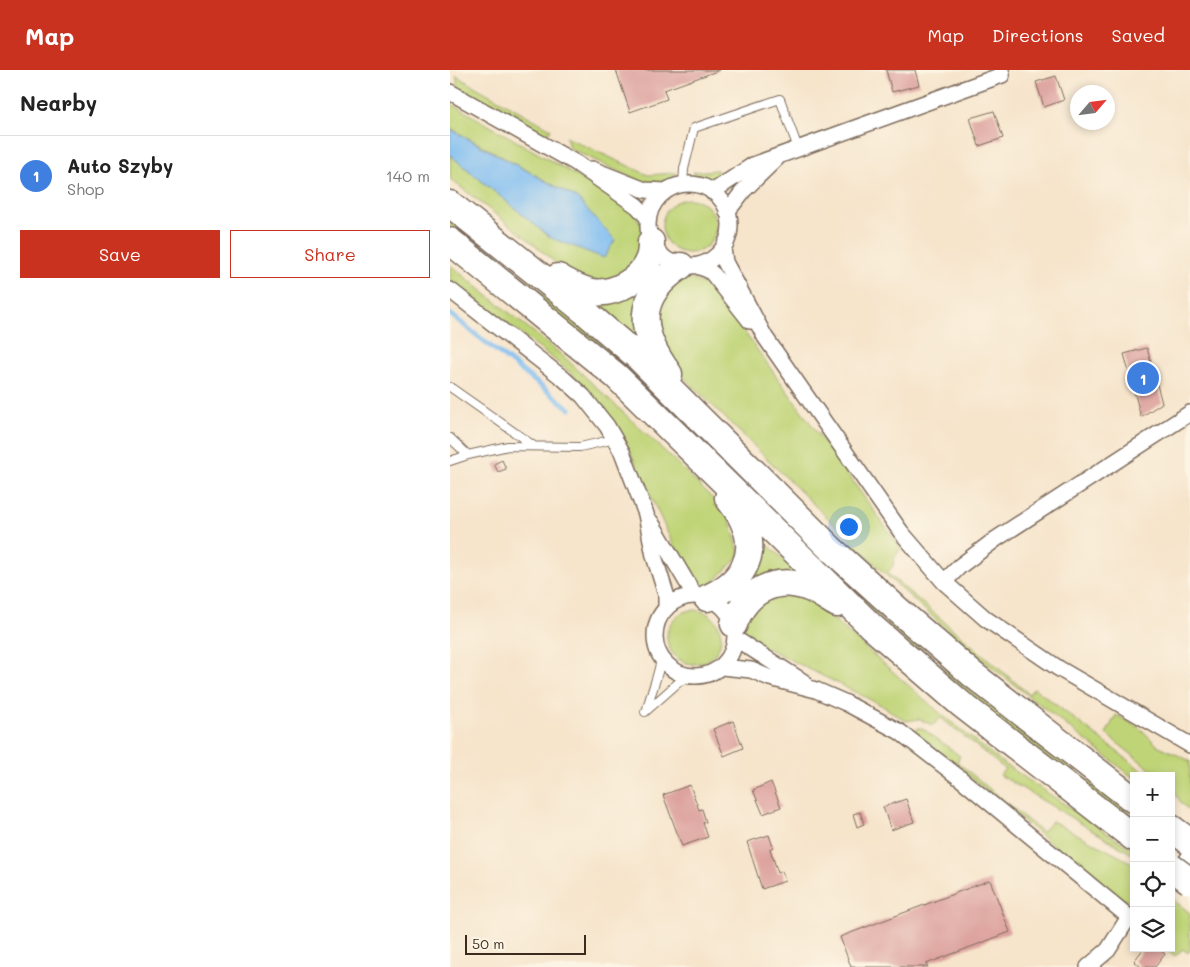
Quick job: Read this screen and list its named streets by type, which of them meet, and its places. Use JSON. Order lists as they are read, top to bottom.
{
  "scale_bar": "50 m",
  "north": "top right",
  "page": {
    "header": "Map",
    "nav": ["Map", "Directions", "Saved"],
    "heading": "Nearby",
    "list": [
      {
        "mark": "1",
        "name": "Auto Szyby",
        "note": "Shop",
        "value": "140 m"
      }
    ],
    "buttons": ["Save", "Share"],
    "pins": "1",
    "map_buttons": ["+", "−"],
    "scale": "50 m"
  }
}
